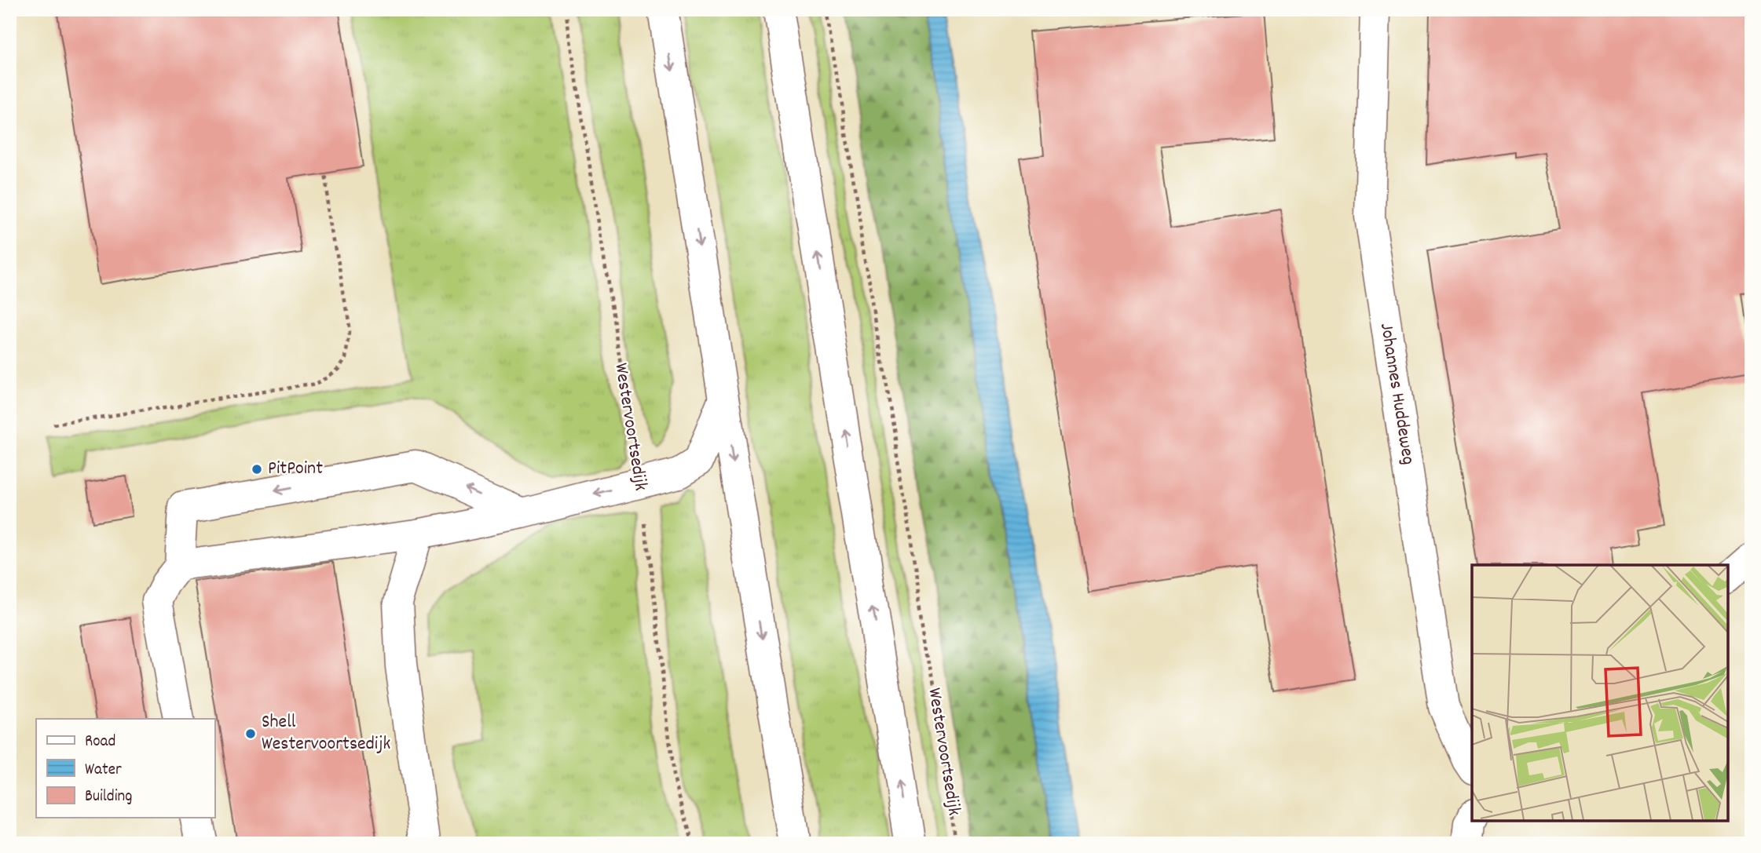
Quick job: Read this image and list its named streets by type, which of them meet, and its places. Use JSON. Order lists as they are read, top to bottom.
{
  "streets": {
    "main road": ["Johannes Huddeweg"],
    "path": ["Westervoortsedijk"]
  },
  "places": ["PitPoint", "Shell Westervoortsedijk"],
  "legend": ["Road", "Water", "Building"]
}
